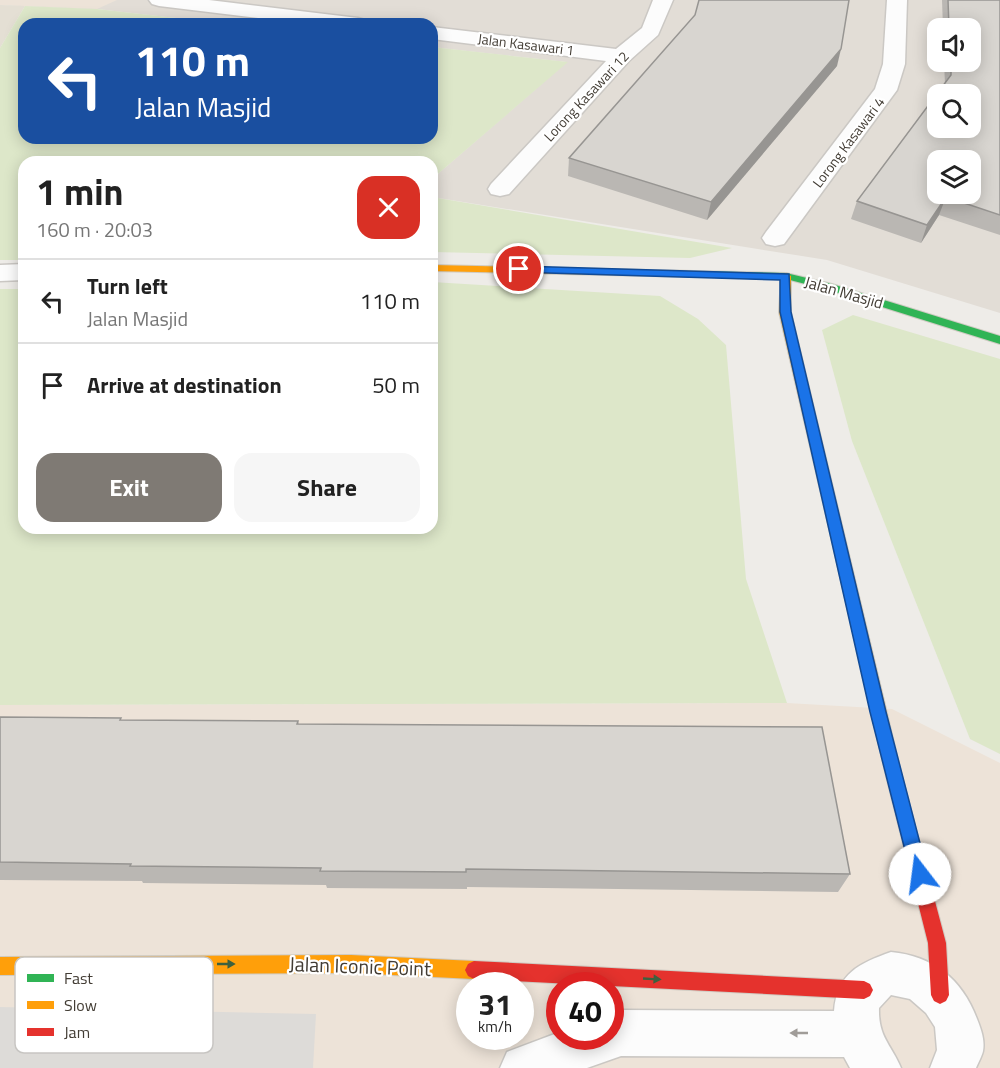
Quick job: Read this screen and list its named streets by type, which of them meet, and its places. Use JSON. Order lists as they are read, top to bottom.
{
  "streets": {
    "street": [
      "Jalan Kasawari 1",
      "Lorong Kasawari 12",
      "Lorong Kasawari 4",
      "Jalan Masjid",
      "Jalan Iconic Point"
    ]
  },
  "crossings": [
    ["Jalan Kasawari 1", "Lorong Kasawari 12"]
  ],
  "legend": ["Fast", "Slow", "Jam"],
  "page": {
    "turn": ["110 m", "Jalan Masjid"],
    "heading": ["1 min", "160 m · 20:03"],
    "list": [
      {
        "name": "Turn left",
        "note": "Jalan Masjid",
        "value": "110 m"
      },
      {
        "name": "Arrive at destination",
        "value": "50 m"
      }
    ],
    "buttons": ["Exit", "Share"],
    "speed": "31 km/h",
    "limit": "40"
  }
}
